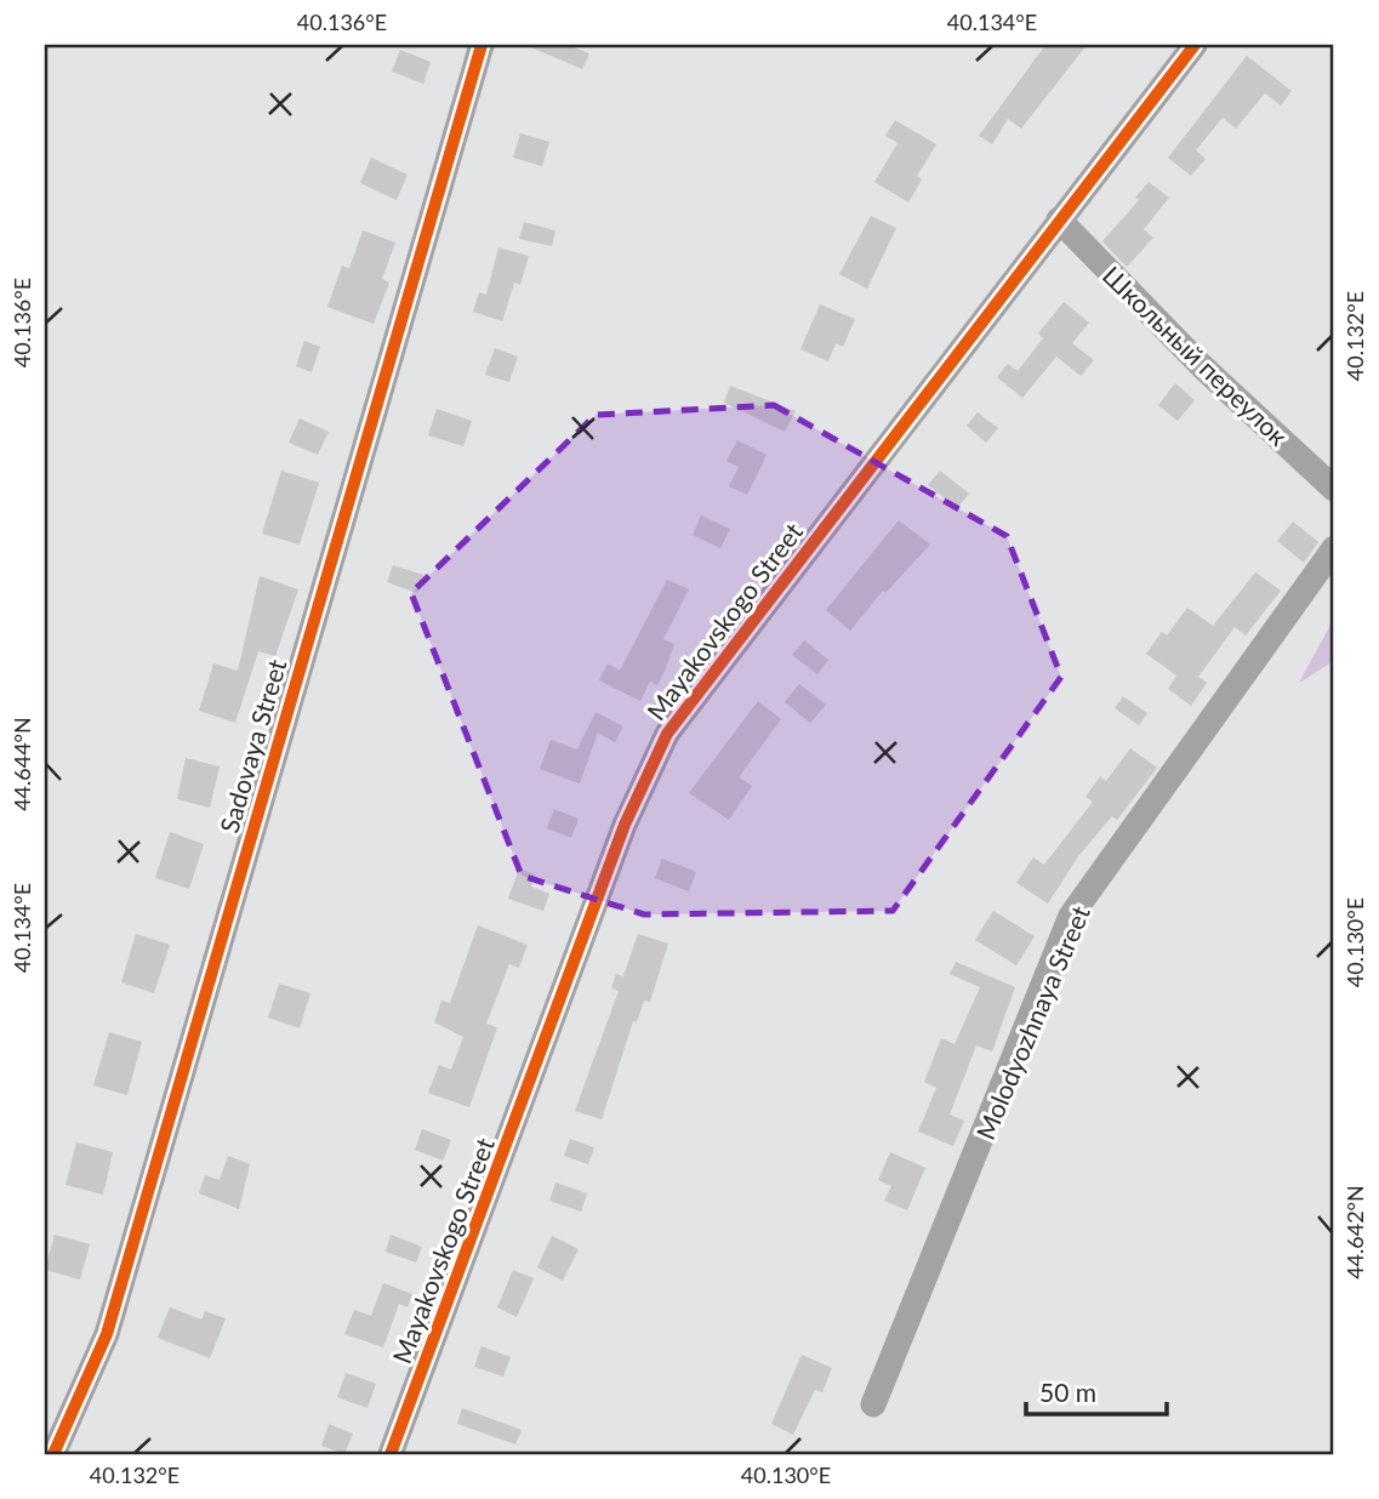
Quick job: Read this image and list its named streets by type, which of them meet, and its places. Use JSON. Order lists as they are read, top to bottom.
{
  "streets": {
    "street": [
      "Школьный переулок",
      "Mayakovskogo Street",
      "Sadovaya Street",
      "Molodyozhnaya Street"
    ]
  },
  "crossings": [
    ["Школьный переулок", "Mayakovskogo Street"]
  ],
  "scale_bar": "50 m",
  "coordinates": [
    "40.136°E",
    "40.134°E",
    "40.132°E",
    "44.644°N",
    "40.130°E",
    "44.642°N"
  ]
}
